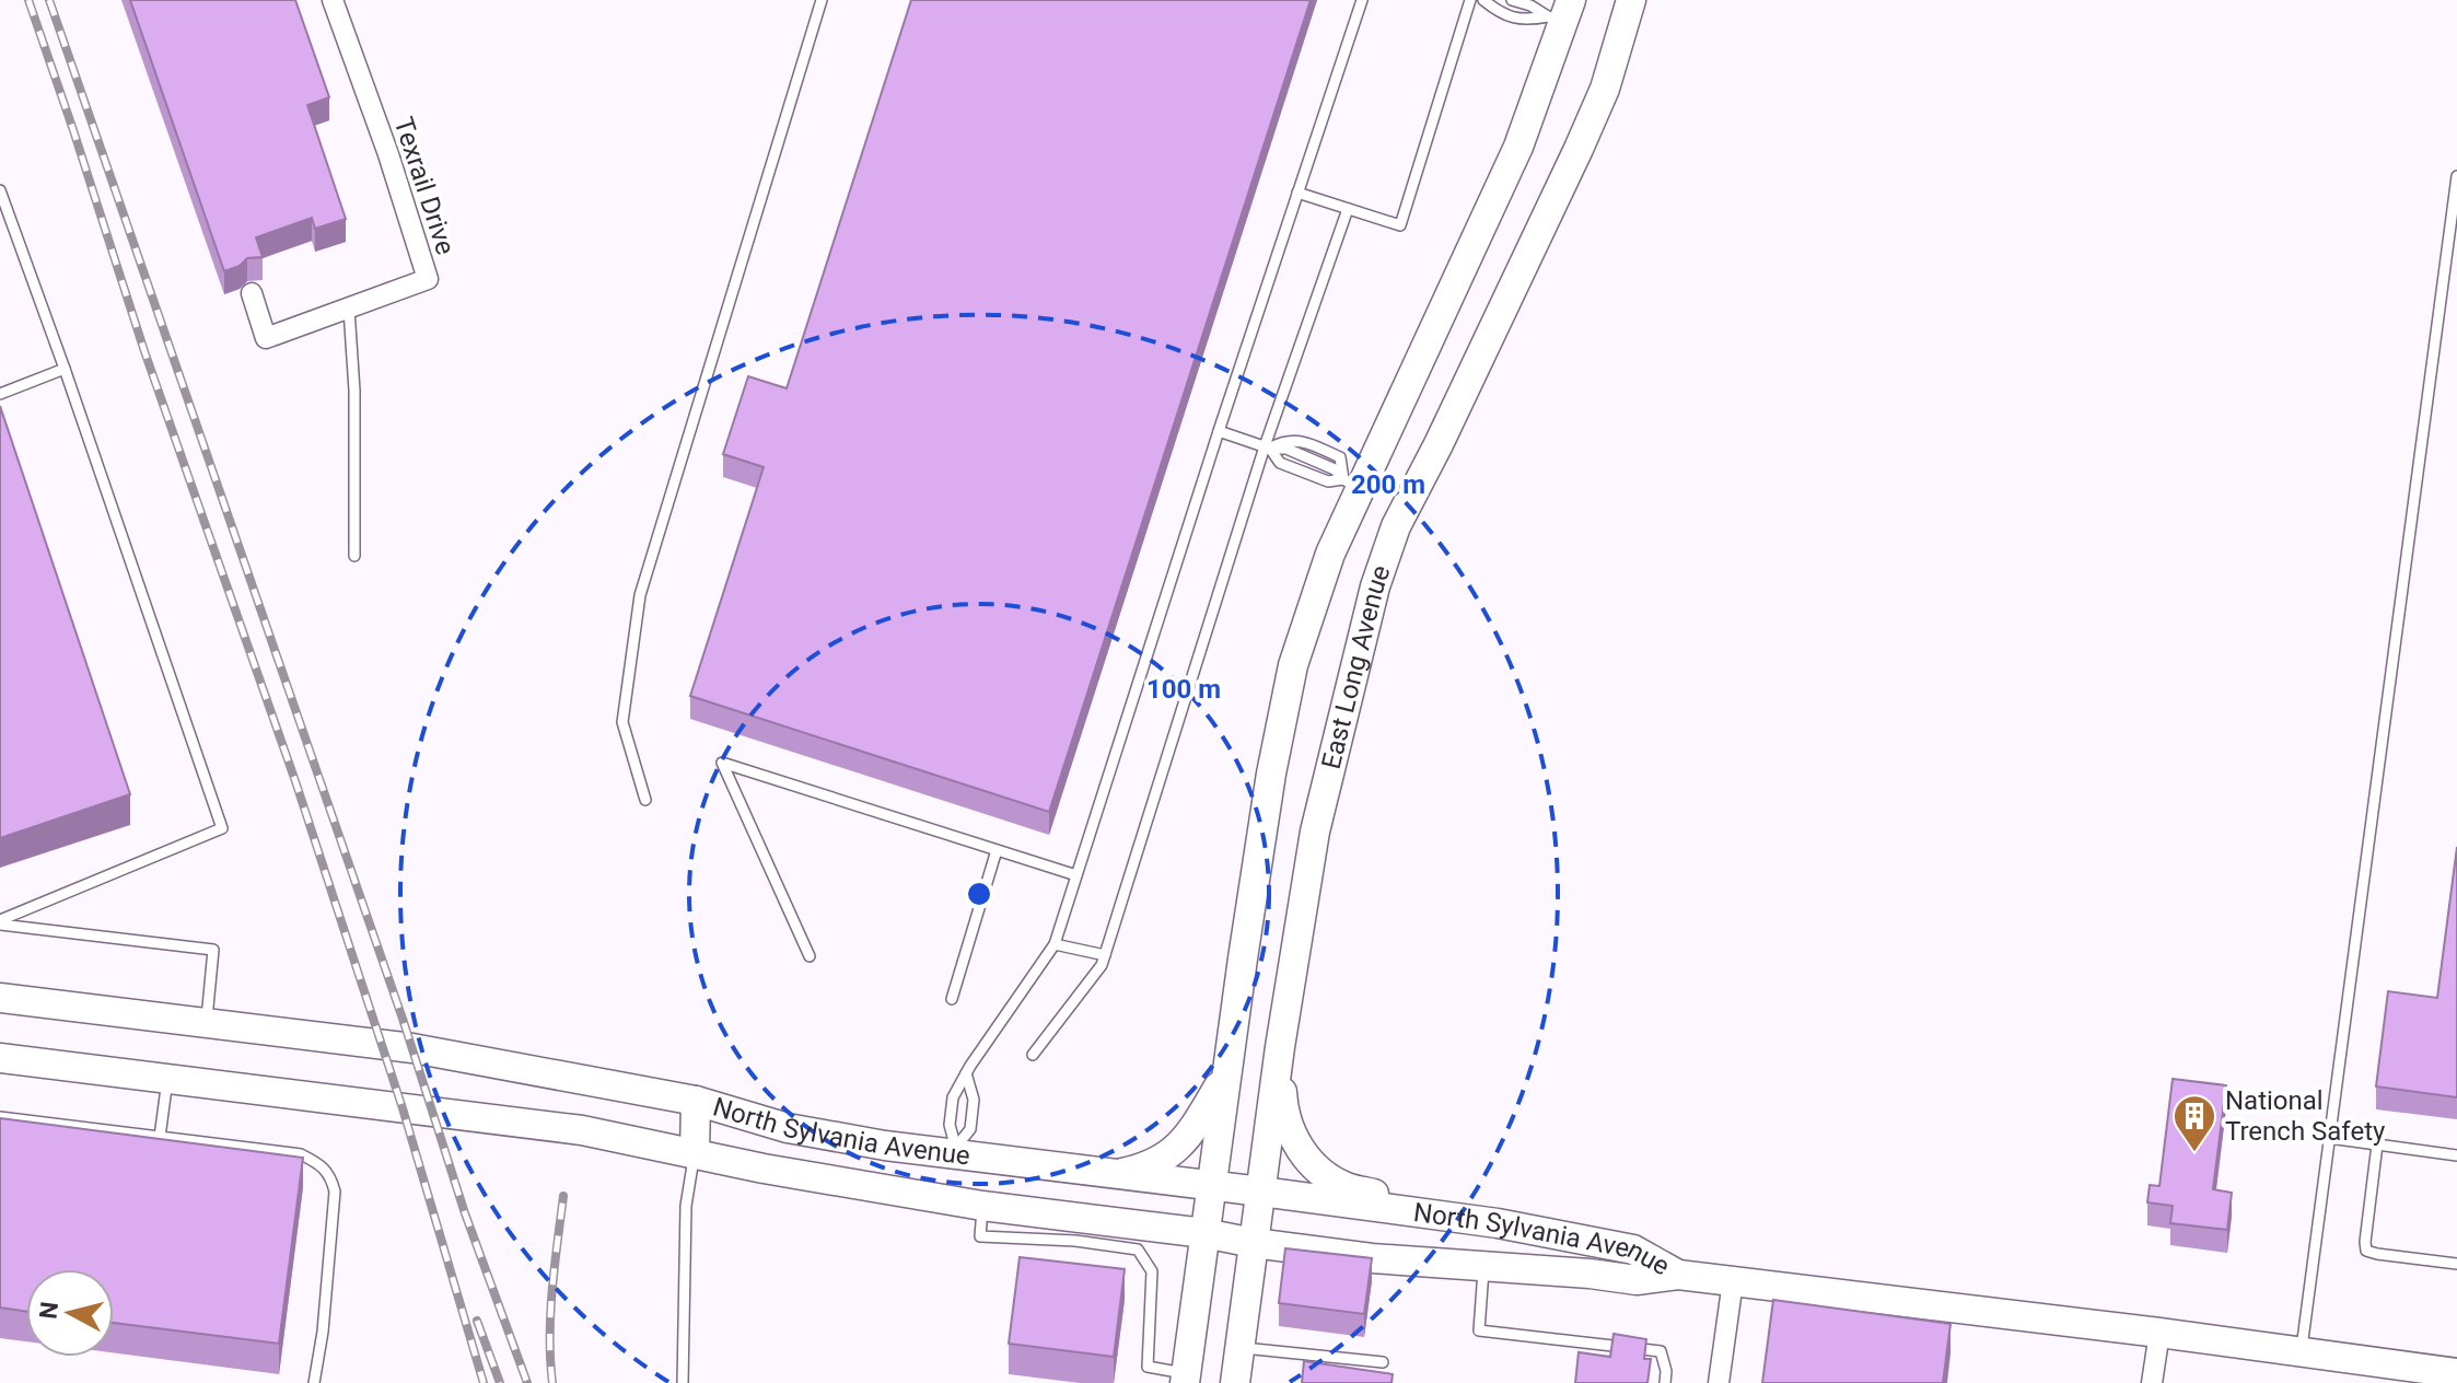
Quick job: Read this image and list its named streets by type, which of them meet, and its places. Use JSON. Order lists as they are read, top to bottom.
{
  "streets": {
    "main road": ["East Long Avenue", "North Sylvania Avenue"],
    "street": ["Texrail Drive"]
  },
  "crossings": [
    ["East Long Avenue", "North Sylvania Avenue"]
  ],
  "places": {
    "building": ["National Trench Safety"]
  },
  "north": "left",
  "rings": ["200 m", "100 m"]
}
